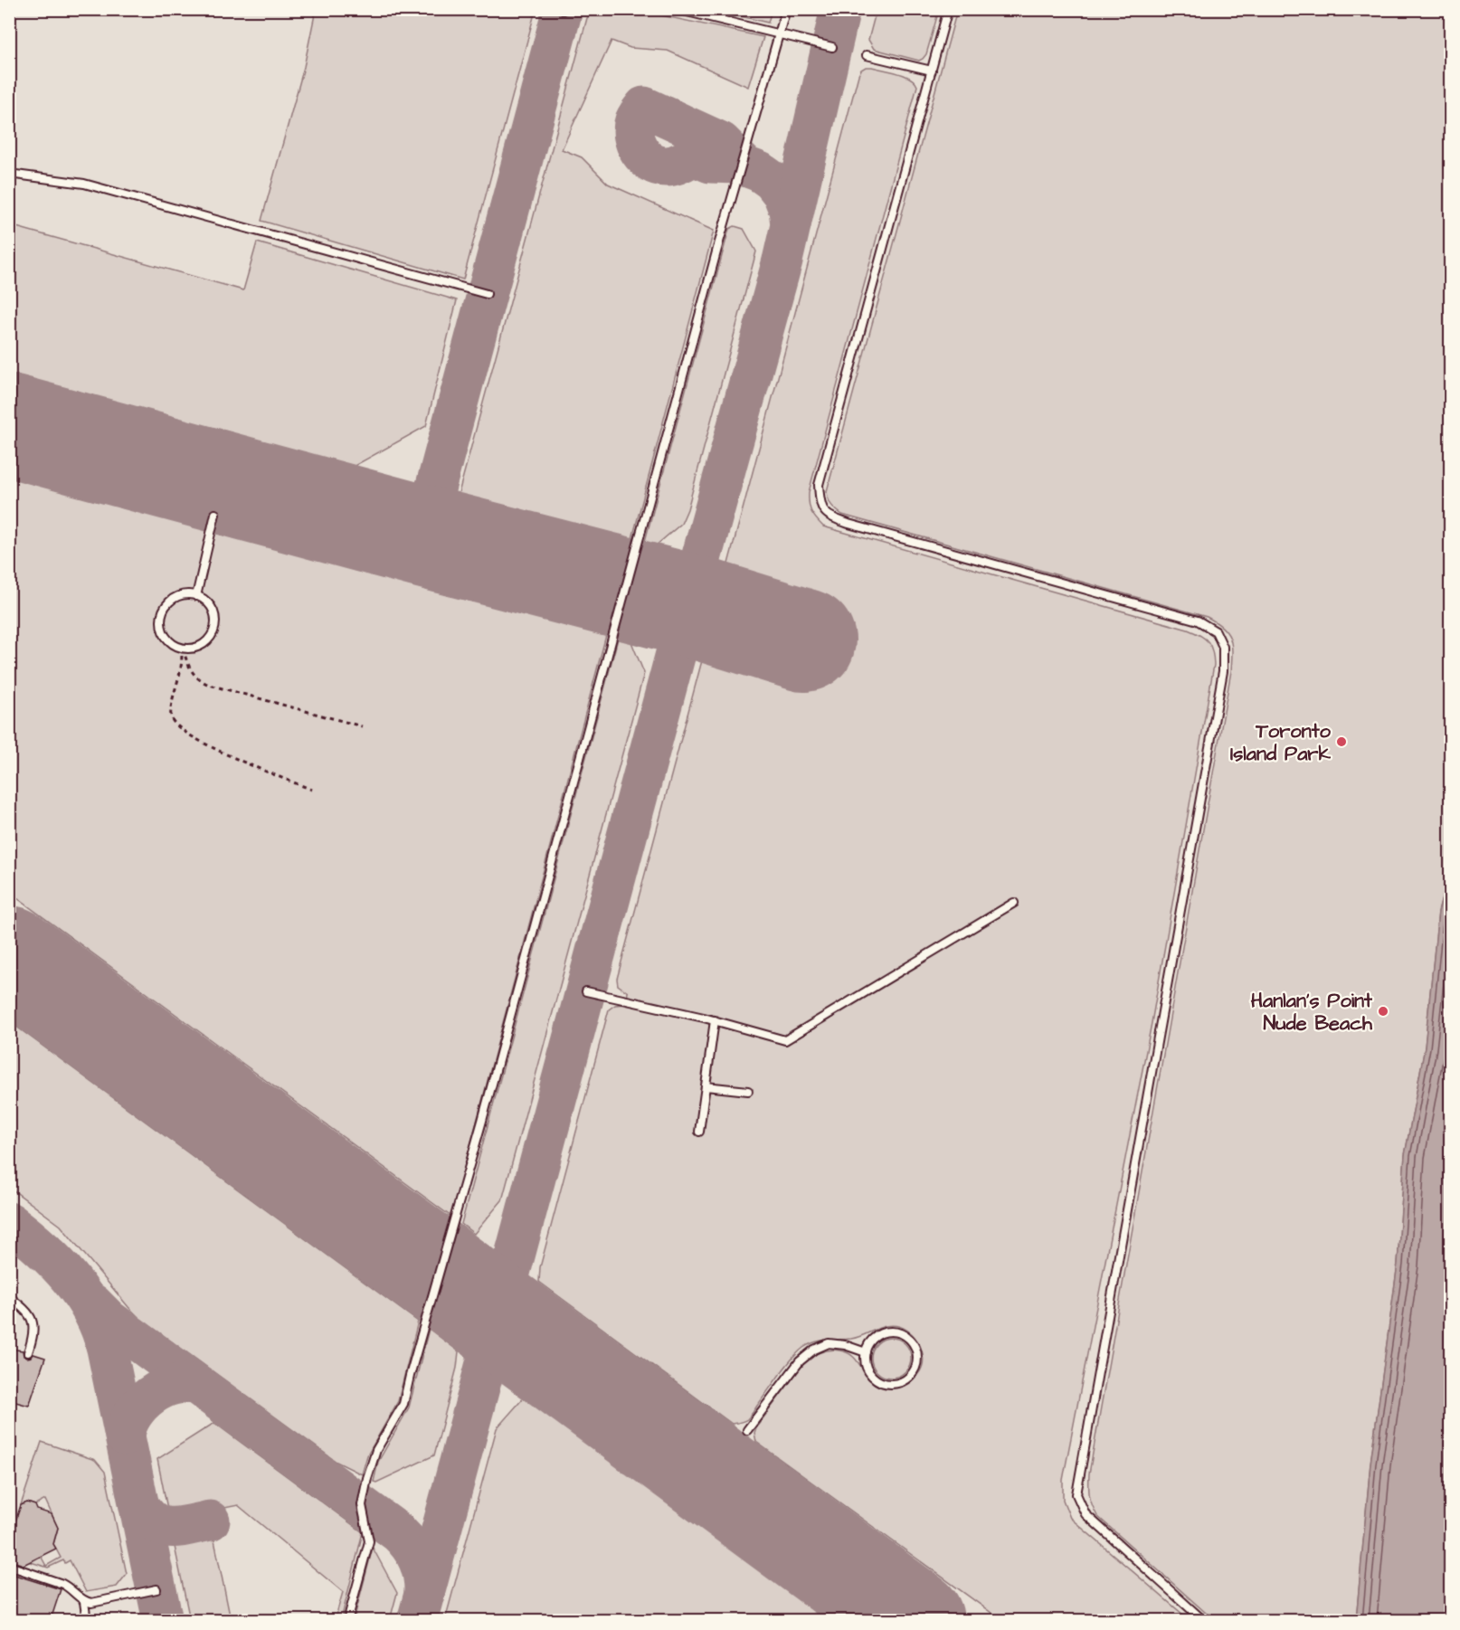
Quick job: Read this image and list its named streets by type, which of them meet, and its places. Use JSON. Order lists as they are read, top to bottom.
{
  "places": ["Toronto Island Park", "Hanlan's Point Nude Beach"]
}
